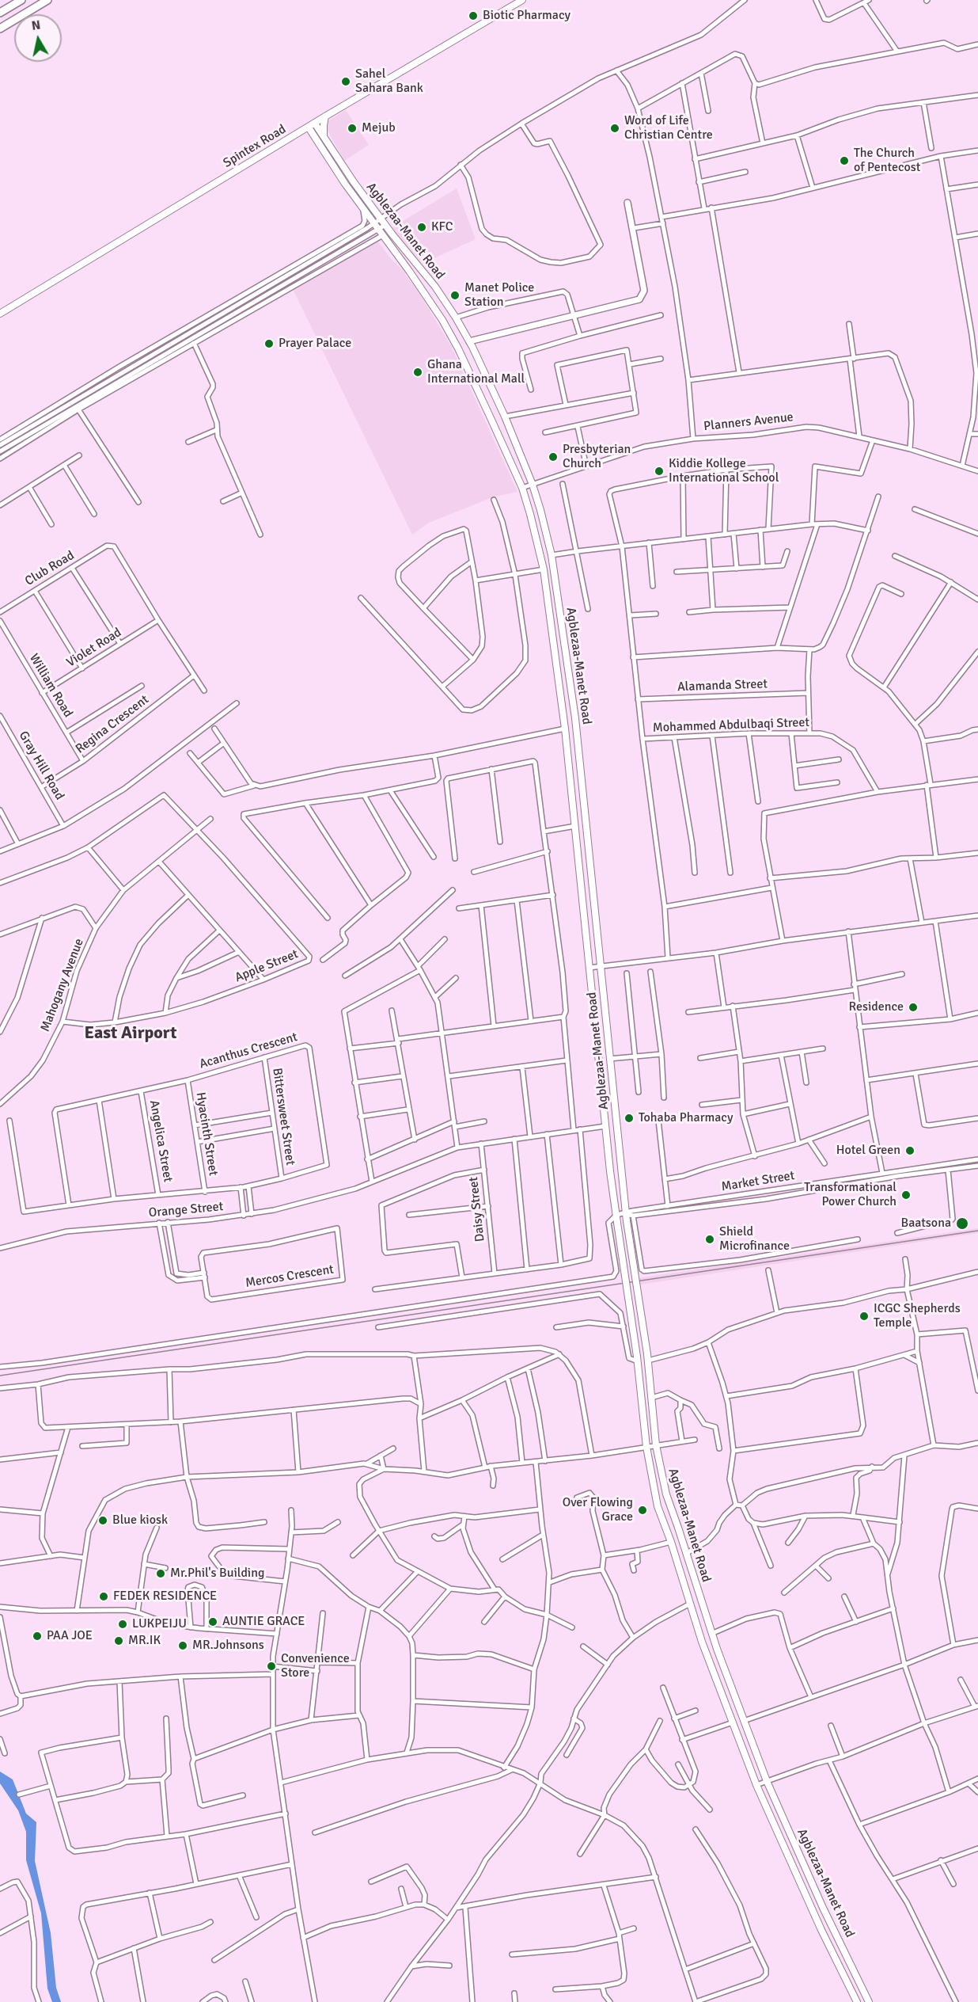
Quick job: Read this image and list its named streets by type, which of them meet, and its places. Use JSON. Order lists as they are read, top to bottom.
{
  "streets": {
    "main road": ["Spintex Road", "Agblezaa-Manet Road"],
    "street": [
      "Planners Avenue",
      "Club Road",
      "Violet Road",
      "William Road",
      "Alamanda Street",
      "Regina Crescent",
      "Mohammed Abdulbaqi Street",
      "Gray Hill Road",
      "Apple Street",
      "Mahogany Avenue",
      "Acanthus Crescent",
      "Bittersweet Street",
      "Hyacinth Street",
      "Angelica Street",
      "Market Street",
      "Daisy Street",
      "Orange Street",
      "Mercos Crescent"
    ]
  },
  "crossings": [
    ["Spintex Road", "Agblezaa-Manet Road"],
    ["Agblezaa-Manet Road", "Planners Avenue"],
    ["Agblezaa-Manet Road", "Market Street"],
    ["Agblezaa-Manet Road", "Orange Street"],
    ["Club Road", "Violet Road"],
    ["Violet Road", "William Road"],
    ["William Road", "Regina Crescent"],
    ["Regina Crescent", "Gray Hill Road"],
    ["Apple Street", "Mahogany Avenue"],
    ["Acanthus Crescent", "Bittersweet Street"],
    ["Acanthus Crescent", "Hyacinth Street"],
    ["Acanthus Crescent", "Angelica Street"],
    ["Daisy Street", "Orange Street"]
  ],
  "districts": ["East Airport"],
  "places": [
    "Biotic Pharmacy",
    "Sahel Sahara Bank",
    "Mejub",
    "Word of Life Christian Centre",
    "The Church of Pentecost",
    "KFC",
    "Manet Police Station",
    "Prayer Palace",
    "Ghana International Mall",
    "Presbyterian Church",
    "Kiddie Kollege International School",
    "Residence",
    "Tohaba Pharmacy",
    "Hotel Green",
    "Transformational Power Church",
    "Baatsona",
    "Shield Microfinance",
    "ICGC Shepherds Temple",
    "Over Flowing Grace",
    "Blue kiosk",
    "Mr.Phil's Building",
    "FEDEK RESIDENCE",
    "AUNTIE GRACE",
    "LUKPEIJU",
    "PAA JOE",
    "MR.IK",
    "MR.Johnsons",
    "Convenience Store"
  ],
  "north": "top"
}
